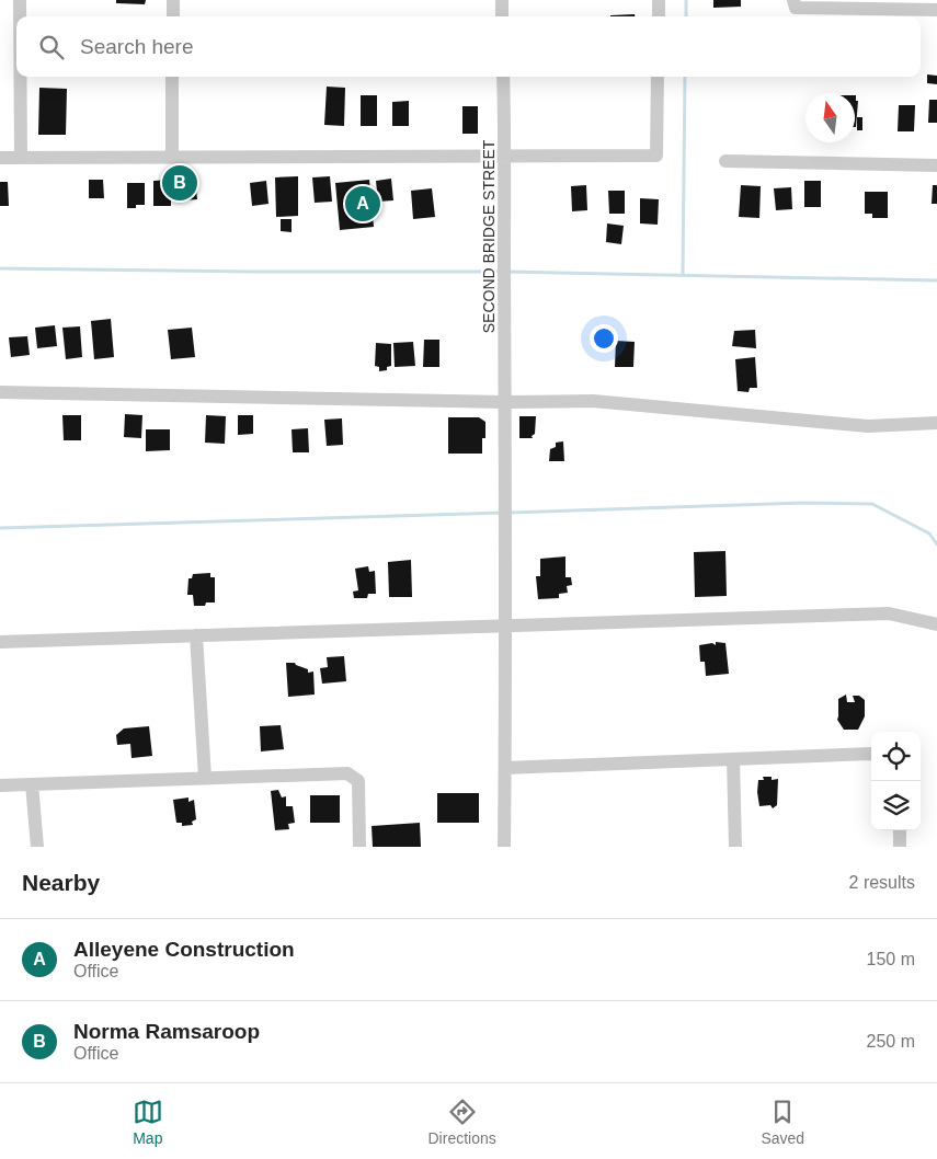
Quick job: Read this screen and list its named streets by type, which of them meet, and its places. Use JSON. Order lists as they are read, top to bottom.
{
  "streets": {
    "street": ["SECOND BRIDGE STREET"]
  },
  "north": "top",
  "page": {
    "search": "Search here",
    "pins": ["B", "A"],
    "heading": ["Nearby", "2 results"],
    "list": [
      {
        "mark": "A",
        "name": "Alleyene Construction",
        "note": "Office",
        "value": "150 m"
      },
      {
        "mark": "B",
        "name": "Norma Ramsaroop",
        "note": "Office",
        "value": "250 m"
      }
    ],
    "nav": ["Map", "Directions", "Saved"]
  }
}
